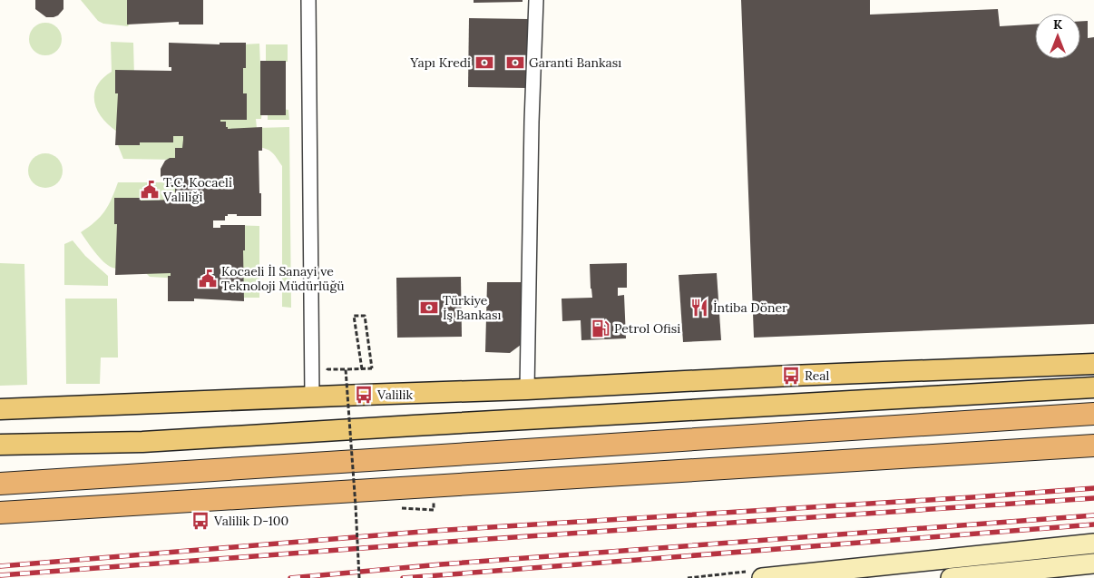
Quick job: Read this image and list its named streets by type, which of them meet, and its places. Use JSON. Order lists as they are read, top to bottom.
{
  "places": {
    "bank": ["Yapı Kredi", "Garanti Bankası", "Türkiye İş Bankası"],
    "public building": ["T.C. Kocaeli Valiliği", "Kocaeli İl Sanayi ve Teknoloji Müdürlüğü"],
    "restaurant": ["İntiba Döner"],
    "fuel station": ["Petrol Ofisi"],
    "bus stop": ["Real", "Valilik", "Valilik D-100"]
  },
  "north": "top"
}
